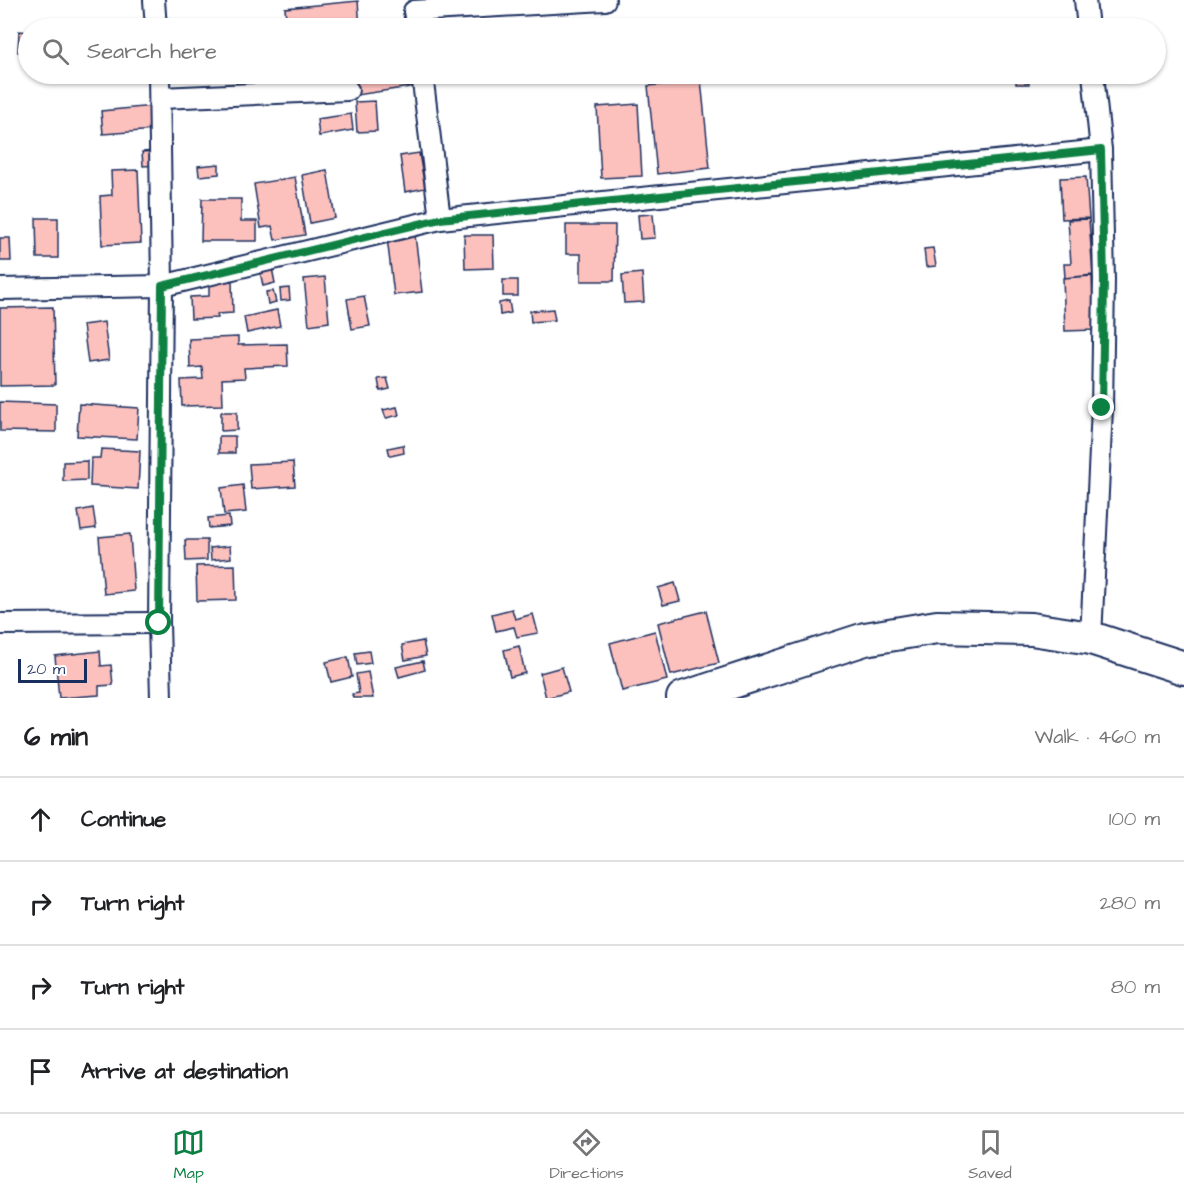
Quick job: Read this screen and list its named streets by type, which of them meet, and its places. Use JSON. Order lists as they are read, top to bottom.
{
  "scale_bar": "20 m",
  "page": {
    "search": "Search here",
    "scale": "20 m",
    "heading": ["6 min", "Walk · 460 m"],
    "list": [
      ["Continue", "100 m"],
      ["Turn right", "280 m"],
      ["Turn right", "80 m"],
      "Arrive at destination"
    ],
    "nav": ["Map", "Directions", "Saved"]
  }
}
